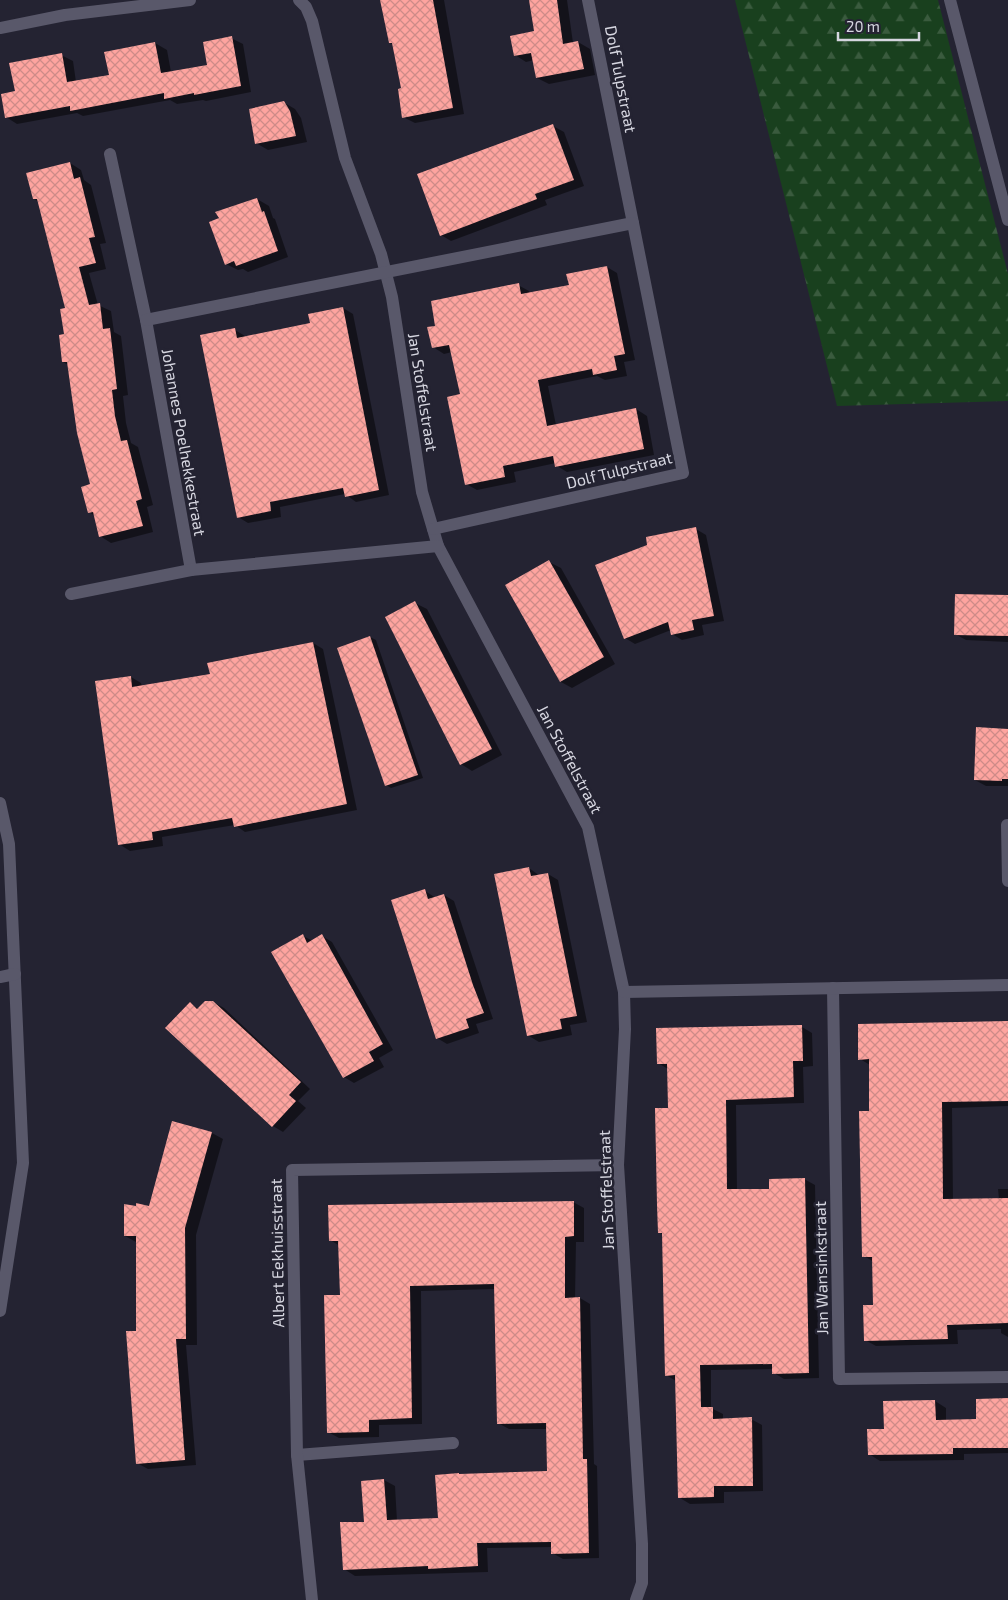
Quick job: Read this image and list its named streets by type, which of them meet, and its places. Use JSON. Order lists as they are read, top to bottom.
{
  "streets": {
    "street": [
      "Dolf Tulpstraat",
      "Jan Stoffelstraat",
      "Johannes Poelhekkestraat",
      "Albert Eekhuisstraat",
      "Jan Wansinkstraat"
    ]
  },
  "crossings": [
    ["Dolf Tulpstraat", "Jan Stoffelstraat"],
    ["Jan Stoffelstraat", "Albert Eekhuisstraat"]
  ],
  "scale_bar": "20 m"
}
